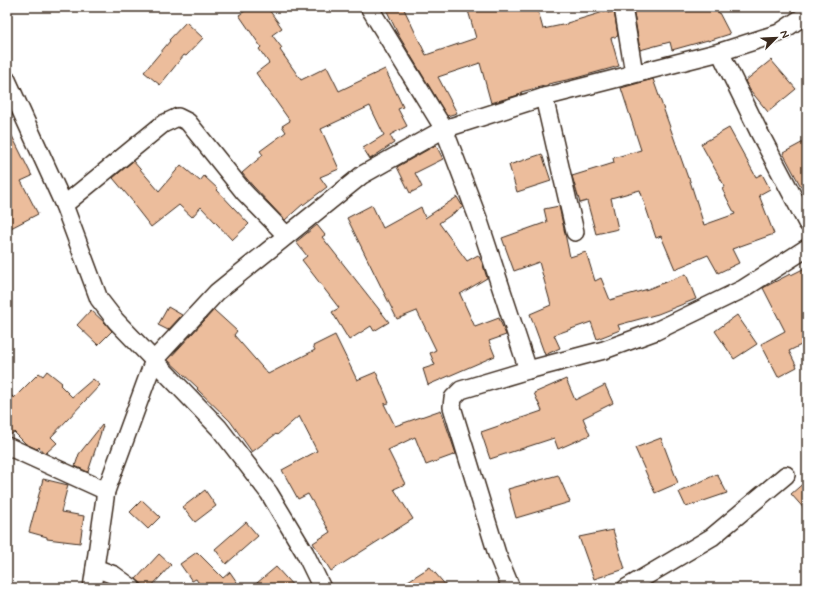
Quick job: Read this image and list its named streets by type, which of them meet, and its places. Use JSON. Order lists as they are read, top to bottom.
{
  "north": "top right"
}
